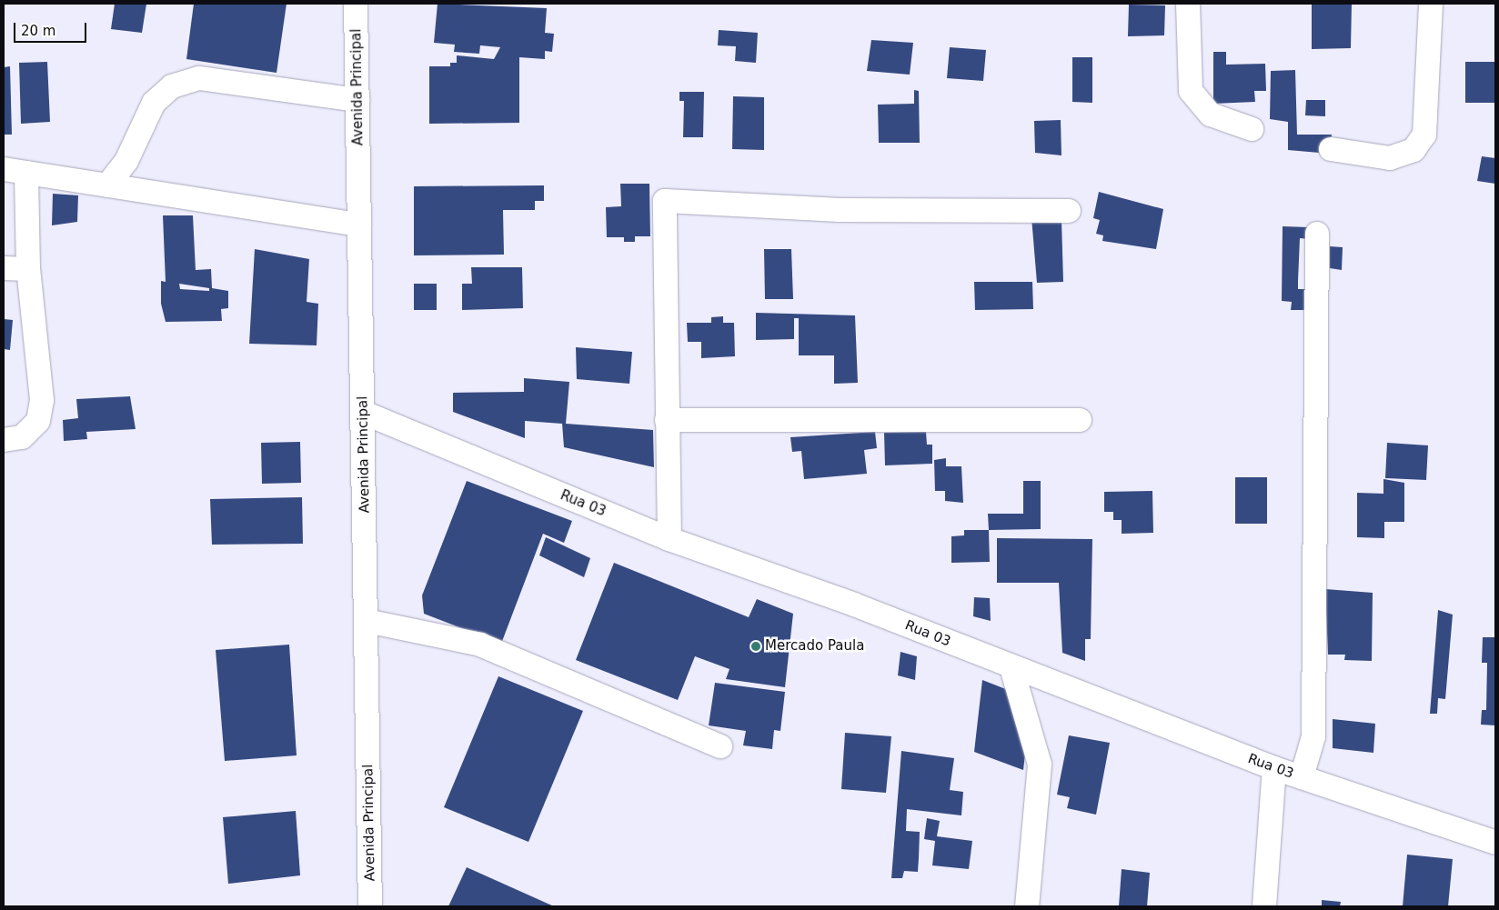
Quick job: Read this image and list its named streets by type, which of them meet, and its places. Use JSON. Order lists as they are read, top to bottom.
{
  "streets": {
    "street": ["Avenida Principal", "Rua 03"]
  },
  "crossings": [
    ["Avenida Principal", "Rua 03"]
  ],
  "places": ["Mercado Paula"],
  "scale_bar": "20 m"
}
